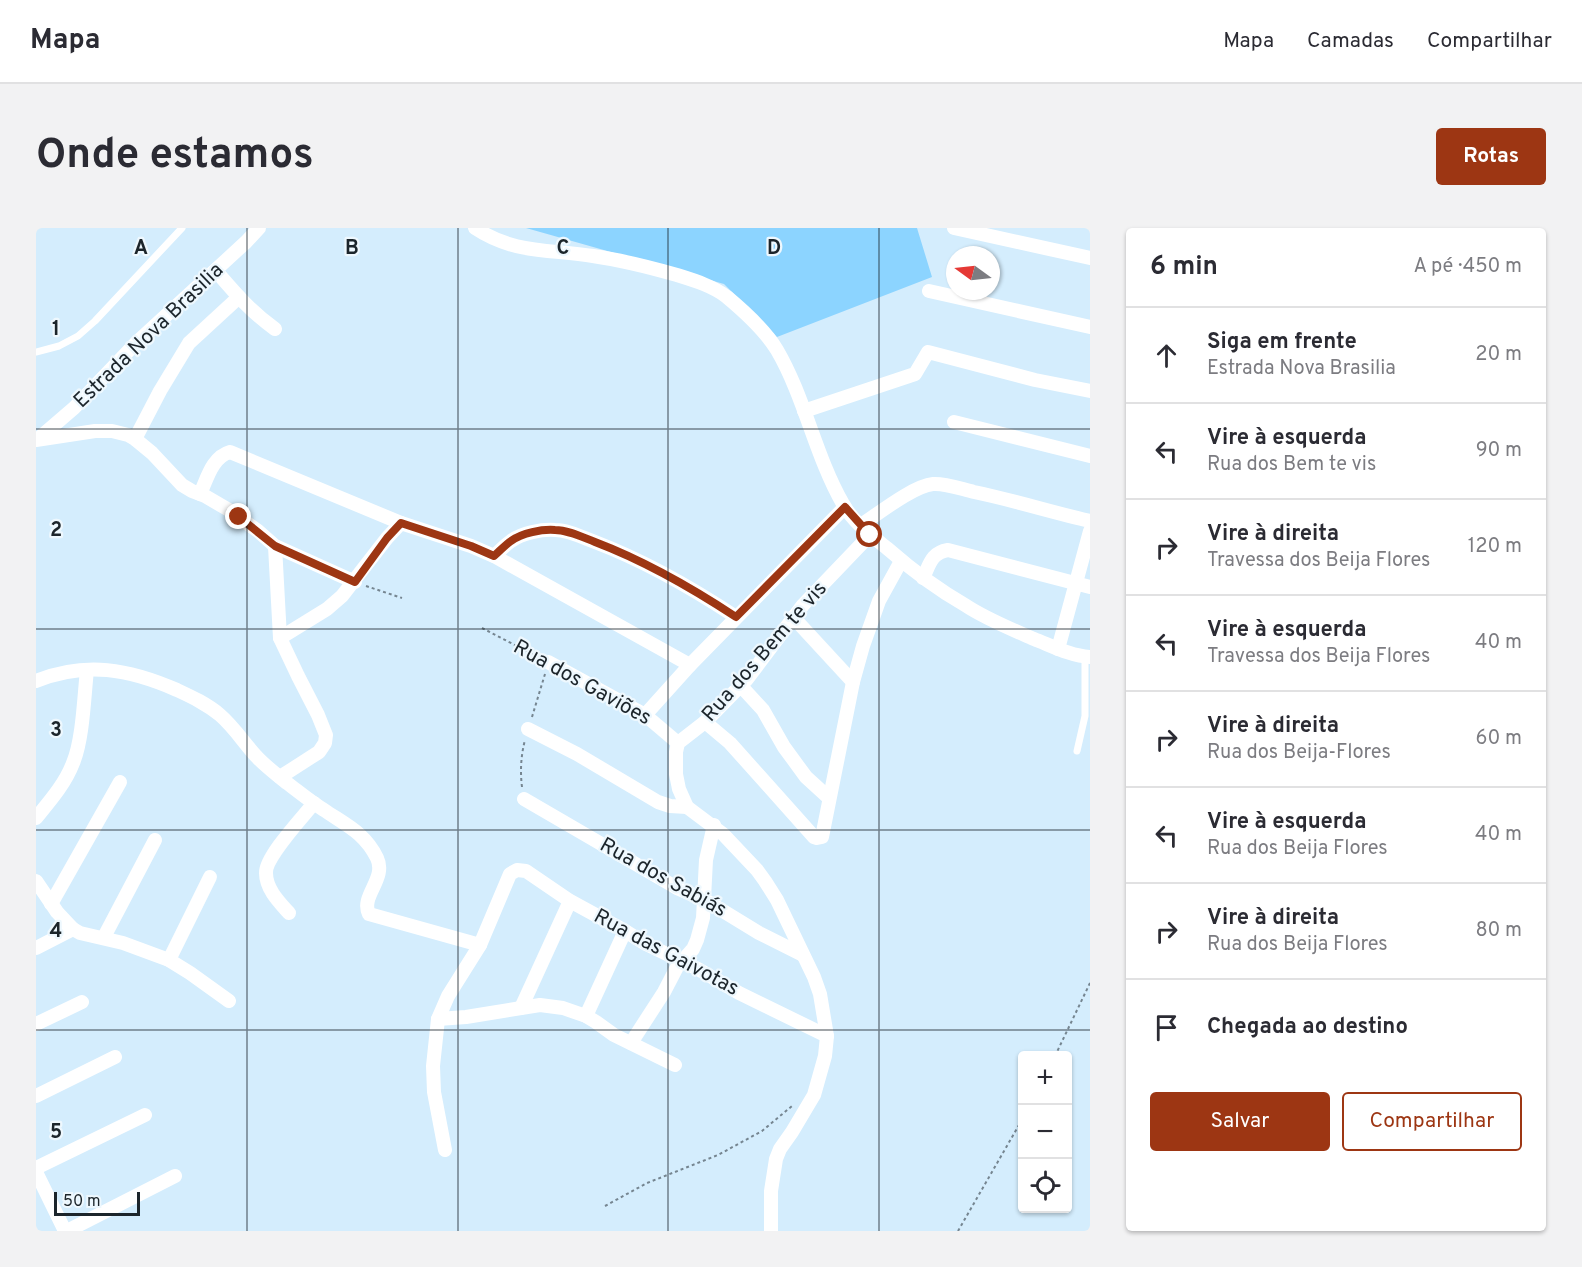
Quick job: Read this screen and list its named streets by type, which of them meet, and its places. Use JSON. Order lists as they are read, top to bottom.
{
  "streets": {
    "street": [
      "Estrada Nova Brasilia",
      "Rua dos Bem te vis",
      "Rua dos Gaviões",
      "Rua dos Sabiás",
      "Rua das Gaivotas"
    ]
  },
  "crossings": [
    ["Rua dos Bem te vis", "Rua dos Gaviões"]
  ],
  "scale_bar": "50 m",
  "north": "left",
  "page": {
    "header": "Mapa",
    "nav": ["Mapa", "Camadas", "Compartilhar"],
    "buttons": [
      "Rotas",
      ["Salvar", "Compartilhar"]
    ],
    "title": "Onde estamos",
    "heading": ["6 min", "A pé · 450 m"],
    "list": [
      ["Siga em frente", "Estrada Nova Brasilia", "20 m"],
      ["Vire à esquerda", "Rua dos Bem te vis", "90 m"],
      ["Vire à direita", "Travessa dos Beija Flores", "120 m"],
      ["Vire à esquerda", "Travessa dos Beija Flores", "40 m"],
      ["Vire à direita", "Rua dos Beija-Flores", "60 m"],
      ["Vire à esquerda", "Rua dos Beija Flores", "40 m"],
      ["Vire à direita", "Rua dos Beija Flores", "80 m"],
      "Chegada ao destino"
    ],
    "map_buttons": ["+", "−"],
    "scale": "50 m"
  },
  "grid": {
    "columns": [
      "A",
      "B",
      "C",
      "D"
    ],
    "rows": [
      "1",
      "2",
      "3",
      "4",
      "5"
    ]
  }
}
